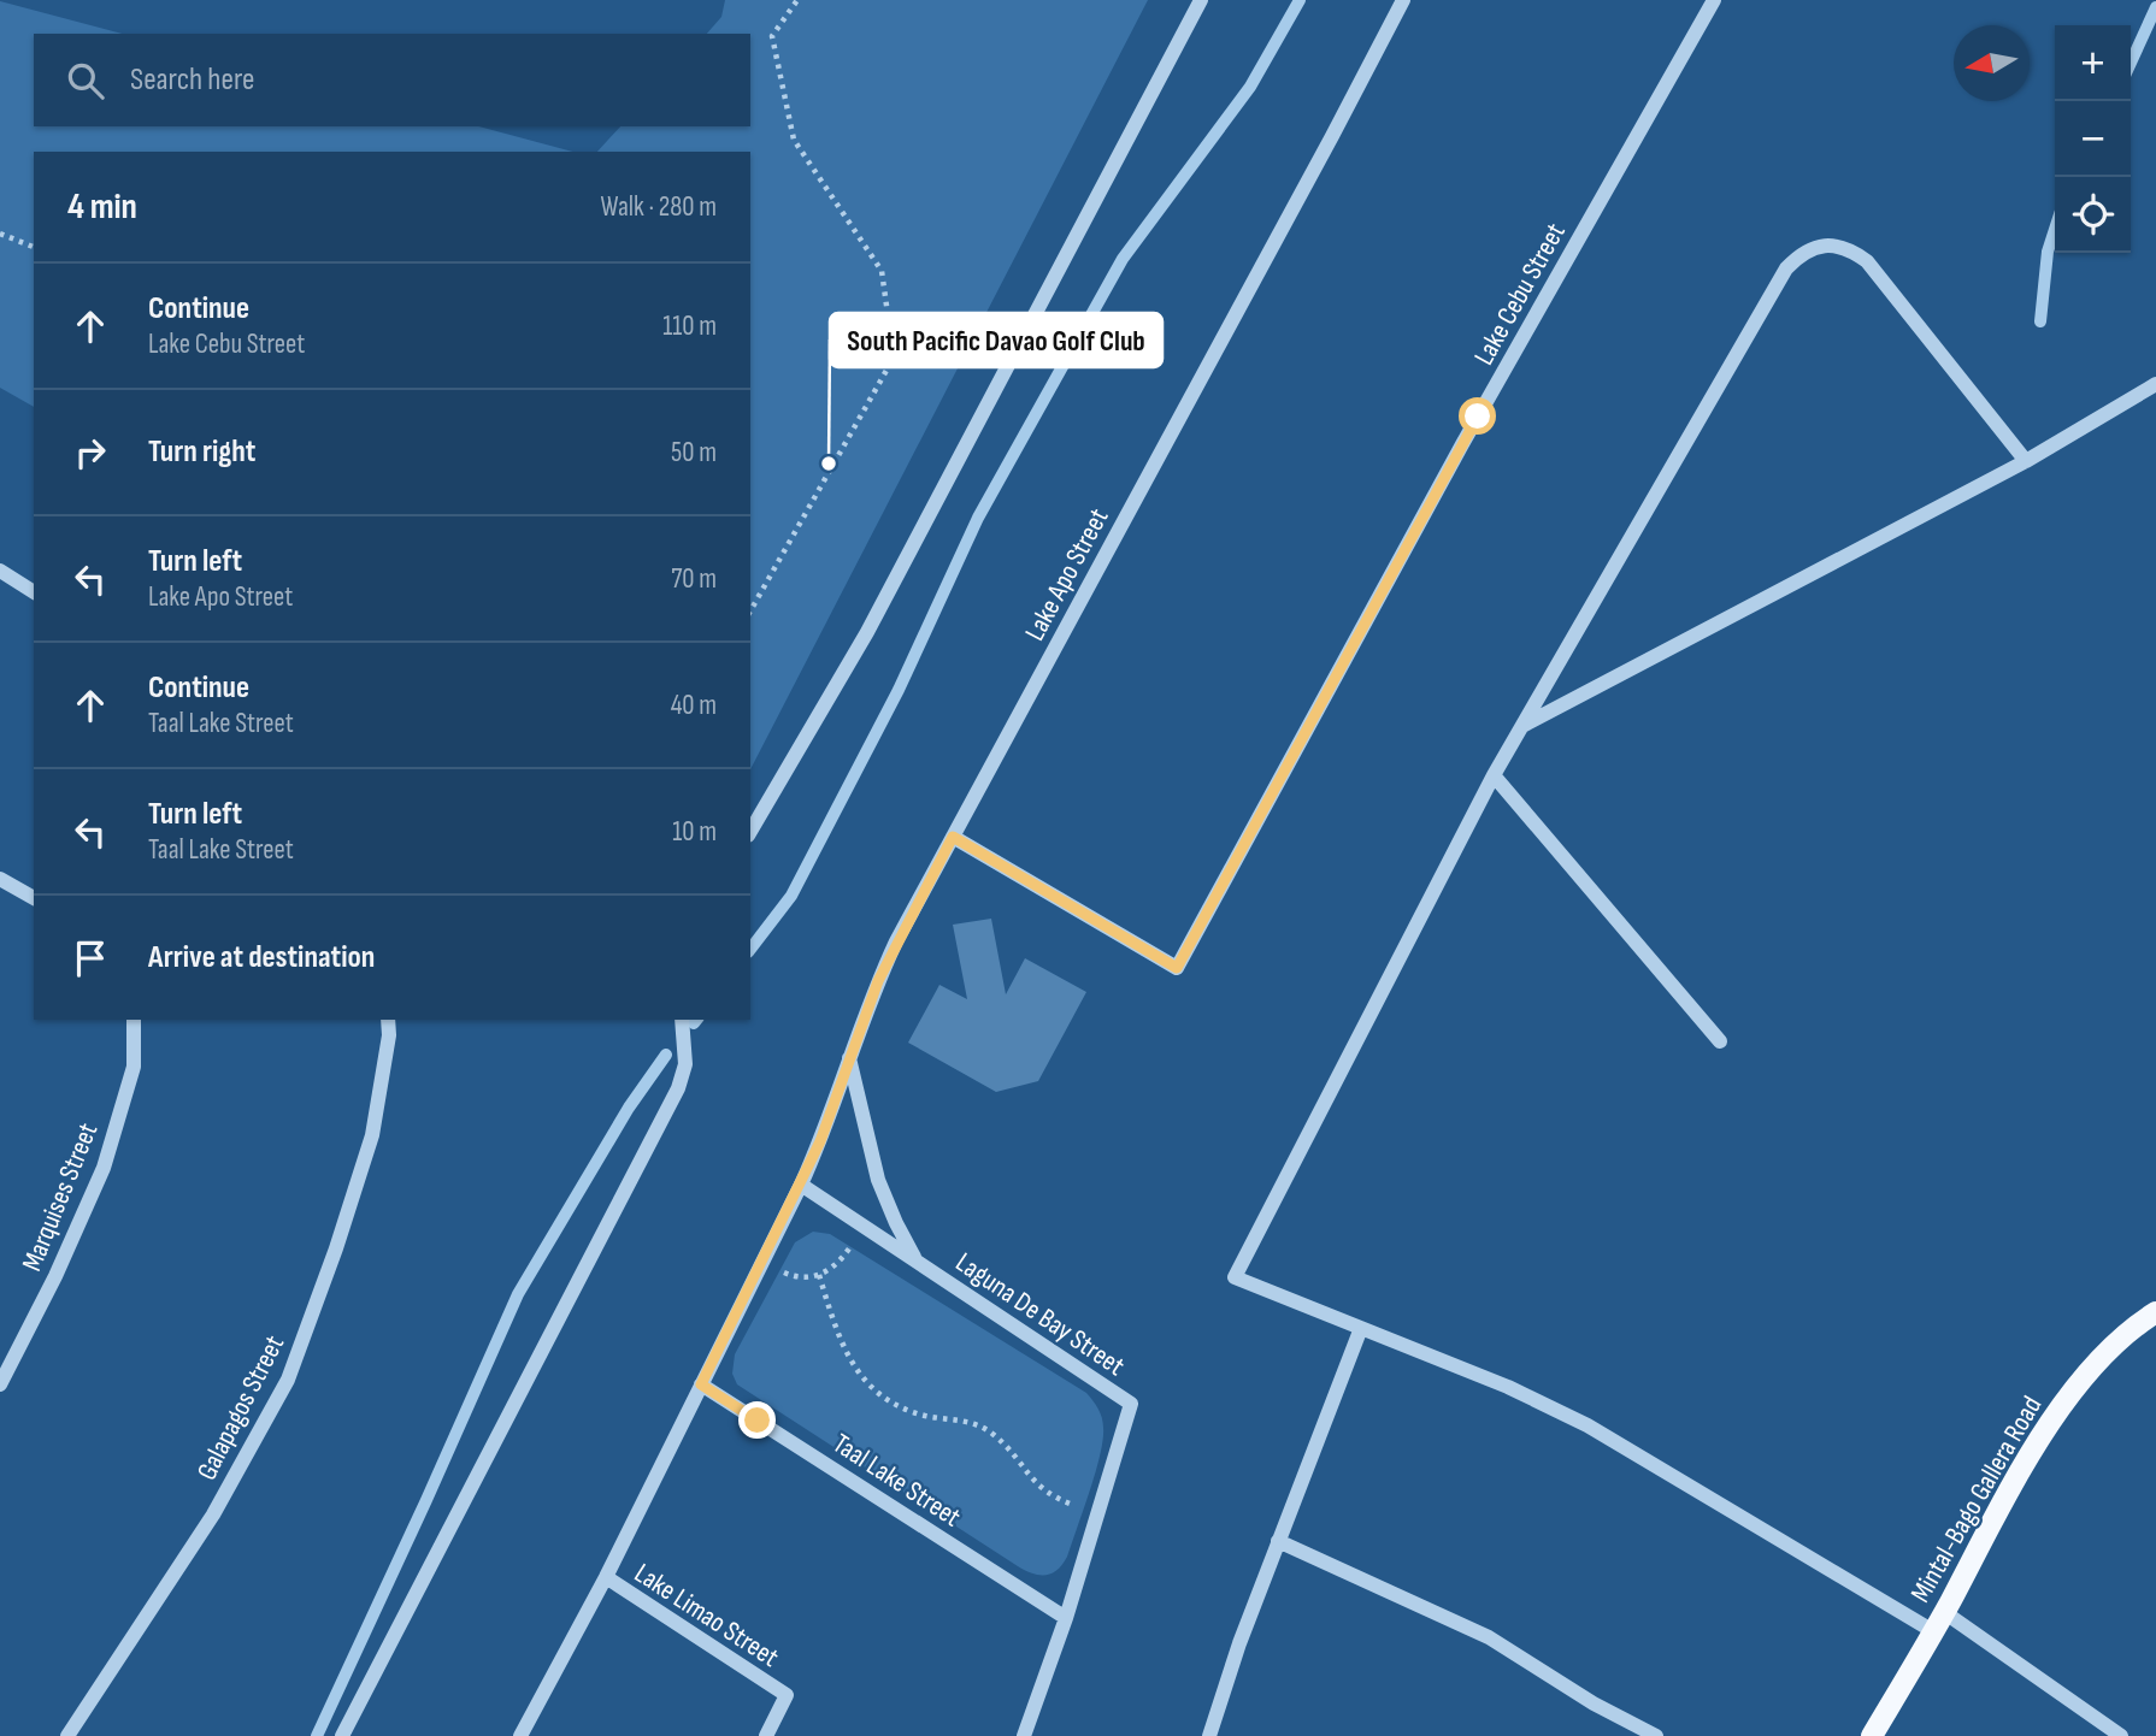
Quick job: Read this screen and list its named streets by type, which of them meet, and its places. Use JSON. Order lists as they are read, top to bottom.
{
  "streets": {
    "main road": ["Mintal-Bago Gallera Road"],
    "street": [
      "Lake Cebu Street",
      "Lake Apo Street",
      "Marquises Street",
      "Laguna De Bay Street",
      "Galapagos Street",
      "Taal Lake Street",
      "Lake Limao Street"
    ]
  },
  "crossings": [
    ["Lake Cebu Street", "Lake Apo Street"],
    ["Lake Apo Street", "Laguna De Bay Street"],
    ["Laguna De Bay Street", "Taal Lake Street"]
  ],
  "places": ["South Pacific Davao Golf Club"],
  "north": "left",
  "page": {
    "map_buttons": ["+", "−"],
    "search": "Search here",
    "heading": ["4 min", "Walk · 280 m"],
    "list": [
      ["Continue", "Lake Cebu Street", "110 m"],
      ["Turn right", "50 m"],
      ["Turn left", "Lake Apo Street", "70 m"],
      ["Continue", "Taal Lake Street", "40 m"],
      ["Turn left", "Taal Lake Street", "10 m"],
      "Arrive at destination"
    ]
  }
}
